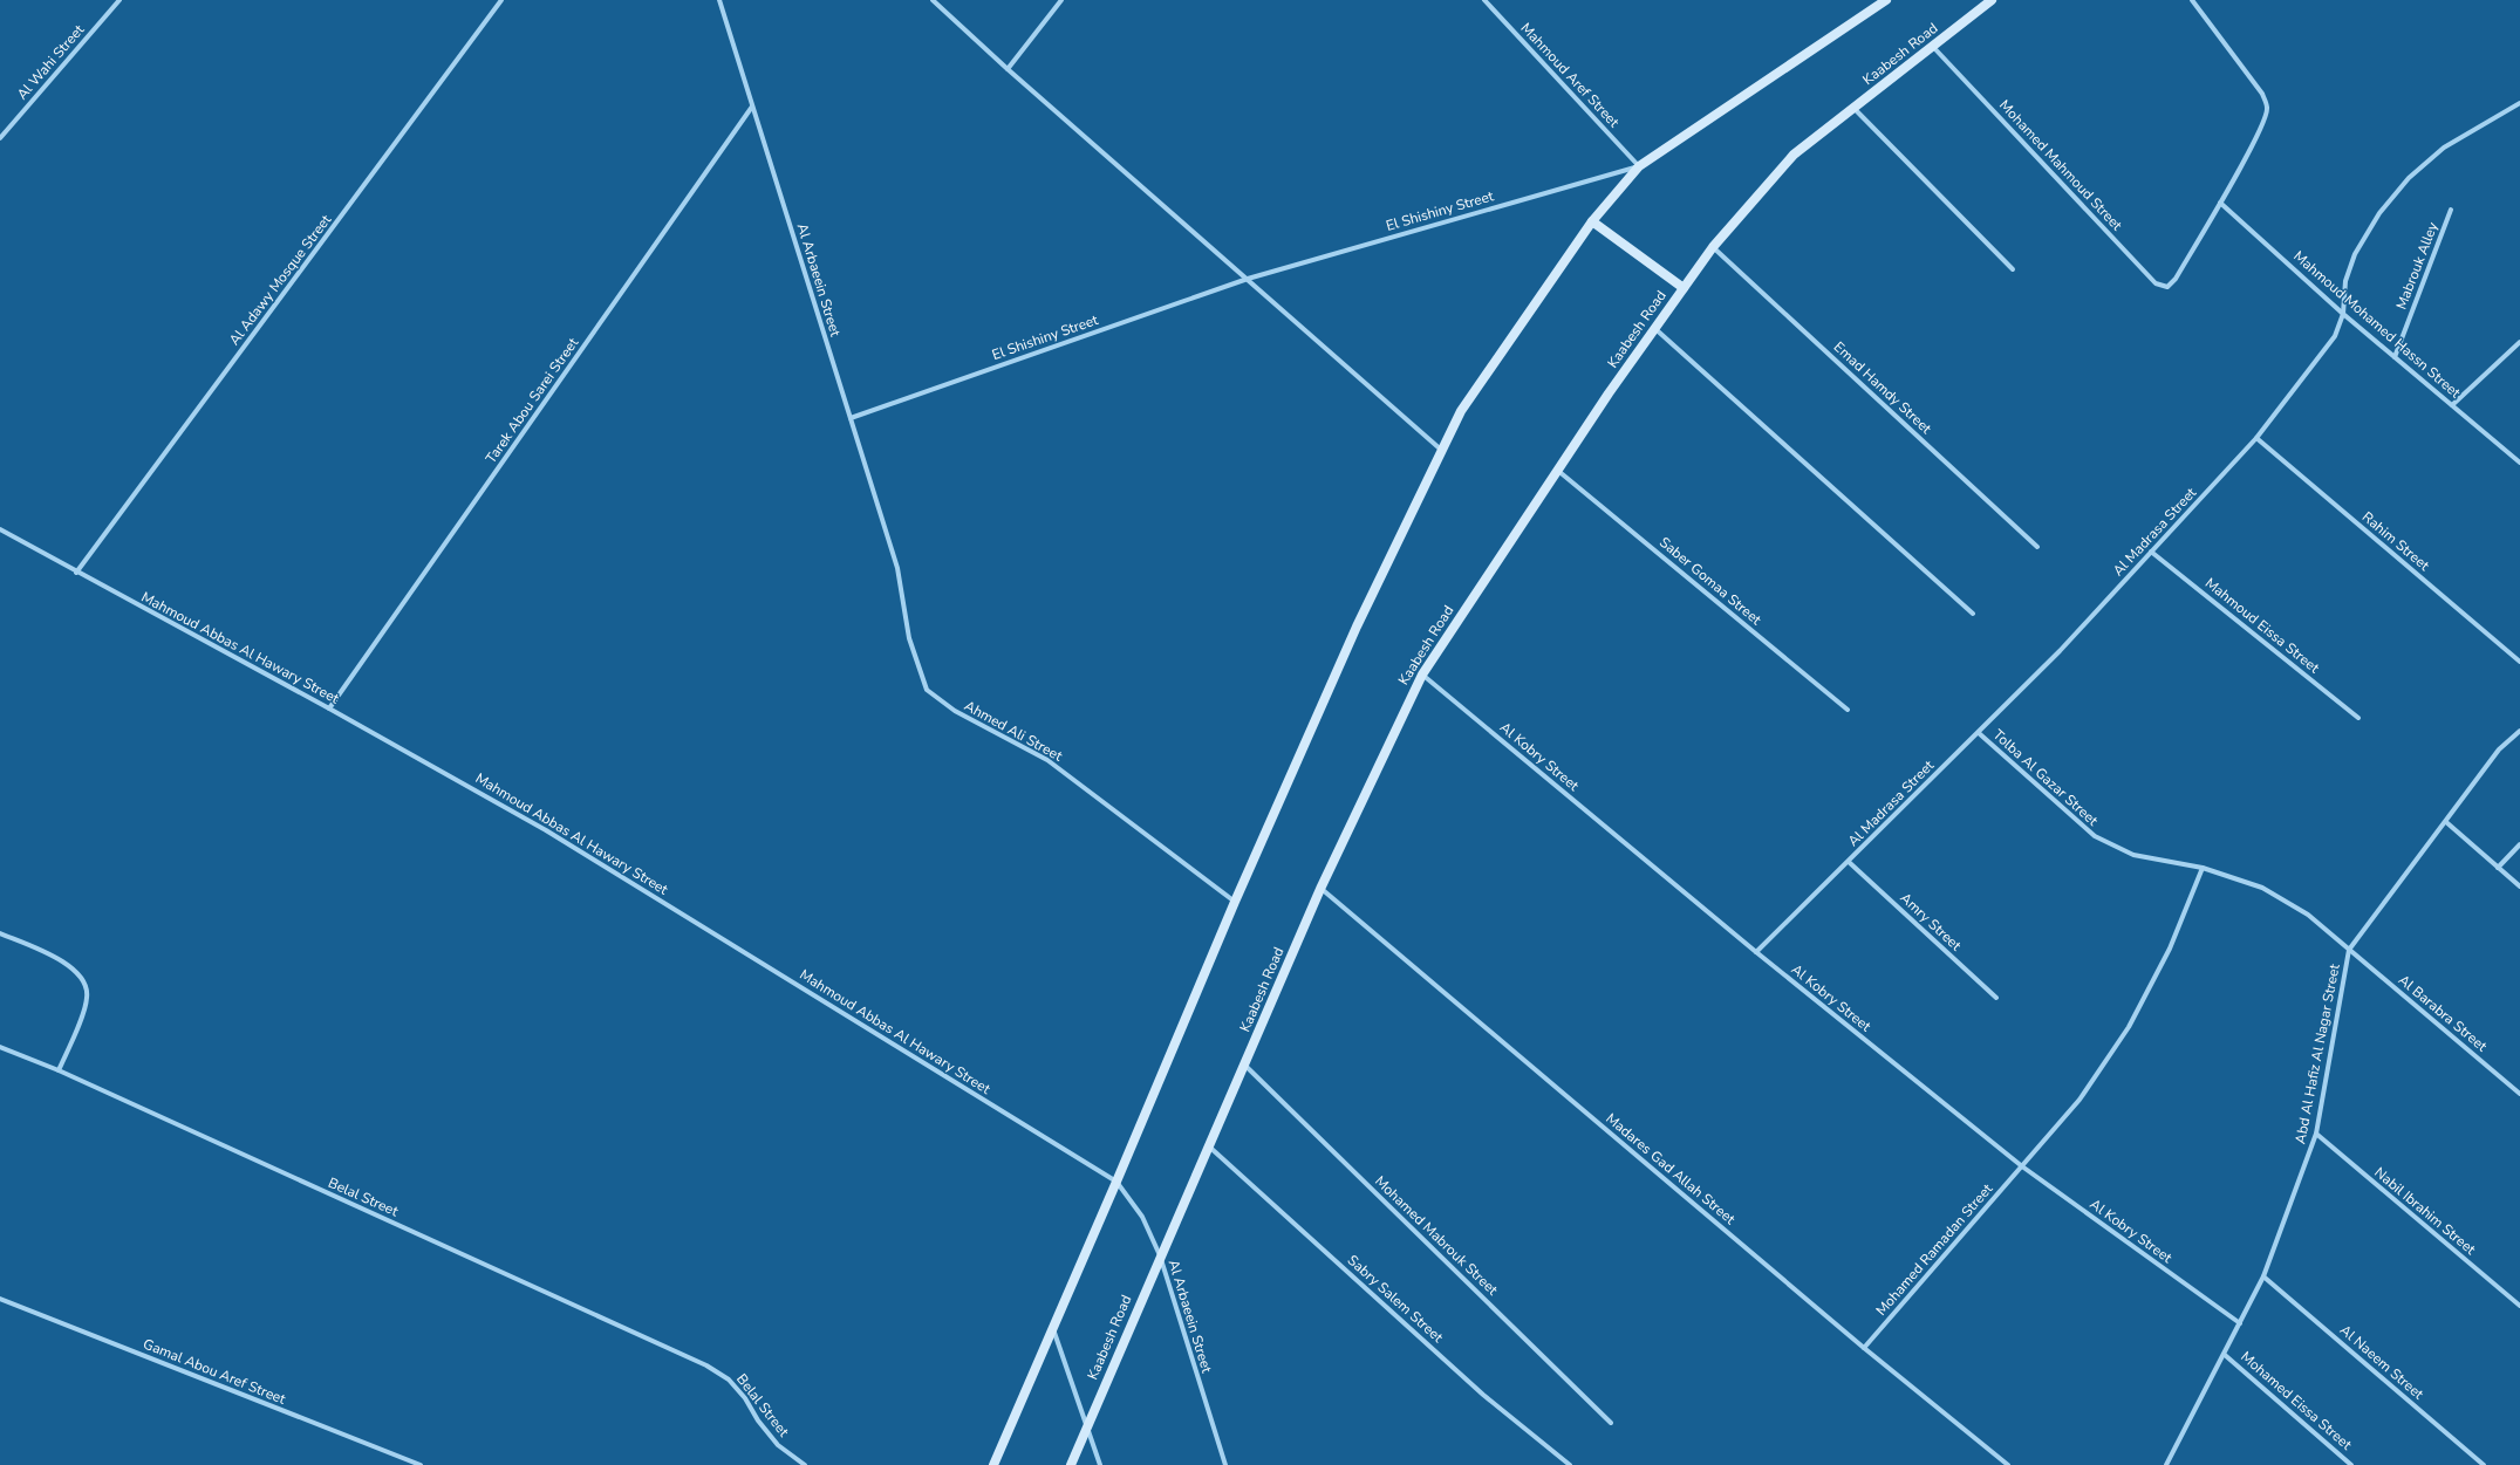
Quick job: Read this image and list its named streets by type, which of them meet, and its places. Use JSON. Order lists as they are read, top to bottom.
{
  "streets": {
    "street": [
      "Kaabesh Road",
      "Al Wahi Street",
      "Mahmoud Aref Street",
      "Mohamed Mahmoud Street",
      "El Shishiny Street",
      "Mabrouk Alley",
      "Al Adawy Mosque Street",
      "Al Arbaeein Street",
      "Mahmoud Mohamed Hassn Street",
      "Emad Hamdy Street",
      "Tarek Abou Sarei Street",
      "Al Madrasa Street",
      "Rahim Street",
      "Saber Gomaa Street",
      "Mahmoud Eissa Street",
      "Mahmoud Abbas Al Hawary Street",
      "Ahmed Ali Street",
      "Al Kobry Street",
      "Tolba Al Gazar Street",
      "Amry Street",
      "Al Barabra Street",
      "Abd Al Hafiz Al Nagar Street",
      "Madares Gad Allah Street",
      "Belal Street",
      "Nabil Ibrahim Street",
      "Mohamed Mabrouk Street",
      "Mohamed Ramadan Street",
      "Sabry Salem Street",
      "Al Naeem Street",
      "Gamal Abou Aref Street",
      "Mohamed Eissa Street"
    ]
  },
  "crossings": [
    ["Kaabesh Road", "Mohamed Mahmoud Street"],
    ["Kaabesh Road", "Al Arbaeein Street"],
    ["Kaabesh Road", "Emad Hamdy Street"],
    ["Kaabesh Road", "Saber Gomaa Street"],
    ["Kaabesh Road", "Al Kobry Street"],
    ["Kaabesh Road", "Madares Gad Allah Street"],
    ["Kaabesh Road", "Mohamed Mabrouk Street"],
    ["Kaabesh Road", "Sabry Salem Street"],
    ["Mahmoud Aref Street", "El Shishiny Street"],
    ["Mohamed Mahmoud Street", "Mahmoud Mohamed Hassn Street"],
    ["El Shishiny Street", "Al Arbaeein Street"],
    ["Mabrouk Alley", "Mahmoud Mohamed Hassn Street"],
    ["Al Adawy Mosque Street", "Mahmoud Abbas Al Hawary Street"],
    ["Al Arbaeein Street", "Tarek Abou Sarei Street"],
    ["Al Arbaeein Street", "Mahmoud Abbas Al Hawary Street"],
    ["Al Arbaeein Street", "Ahmed Ali Street"],
    ["Mahmoud Mohamed Hassn Street", "Al Madrasa Street"],
    ["Tarek Abou Sarei Street", "Mahmoud Abbas Al Hawary Street"],
    ["Al Madrasa Street", "Rahim Street"],
    ["Al Madrasa Street", "Mahmoud Eissa Street"],
    ["Al Madrasa Street", "Al Kobry Street"],
    ["Al Madrasa Street", "Tolba Al Gazar Street"],
    ["Al Madrasa Street", "Amry Street"],
    ["Al Kobry Street", "Abd Al Hafiz Al Nagar Street"],
    ["Al Kobry Street", "Mohamed Ramadan Street"],
    ["Tolba Al Gazar Street", "Al Barabra Street"],
    ["Tolba Al Gazar Street", "Abd Al Hafiz Al Nagar Street"],
    ["Tolba Al Gazar Street", "Mohamed Ramadan Street"],
    ["Al Barabra Street", "Abd Al Hafiz Al Nagar Street"],
    ["Abd Al Hafiz Al Nagar Street", "Nabil Ibrahim Street"],
    ["Abd Al Hafiz Al Nagar Street", "Al Naeem Street"],
    ["Abd Al Hafiz Al Nagar Street", "Mohamed Eissa Street"],
    ["Madares Gad Allah Street", "Mohamed Ramadan Street"]
  ]
}
